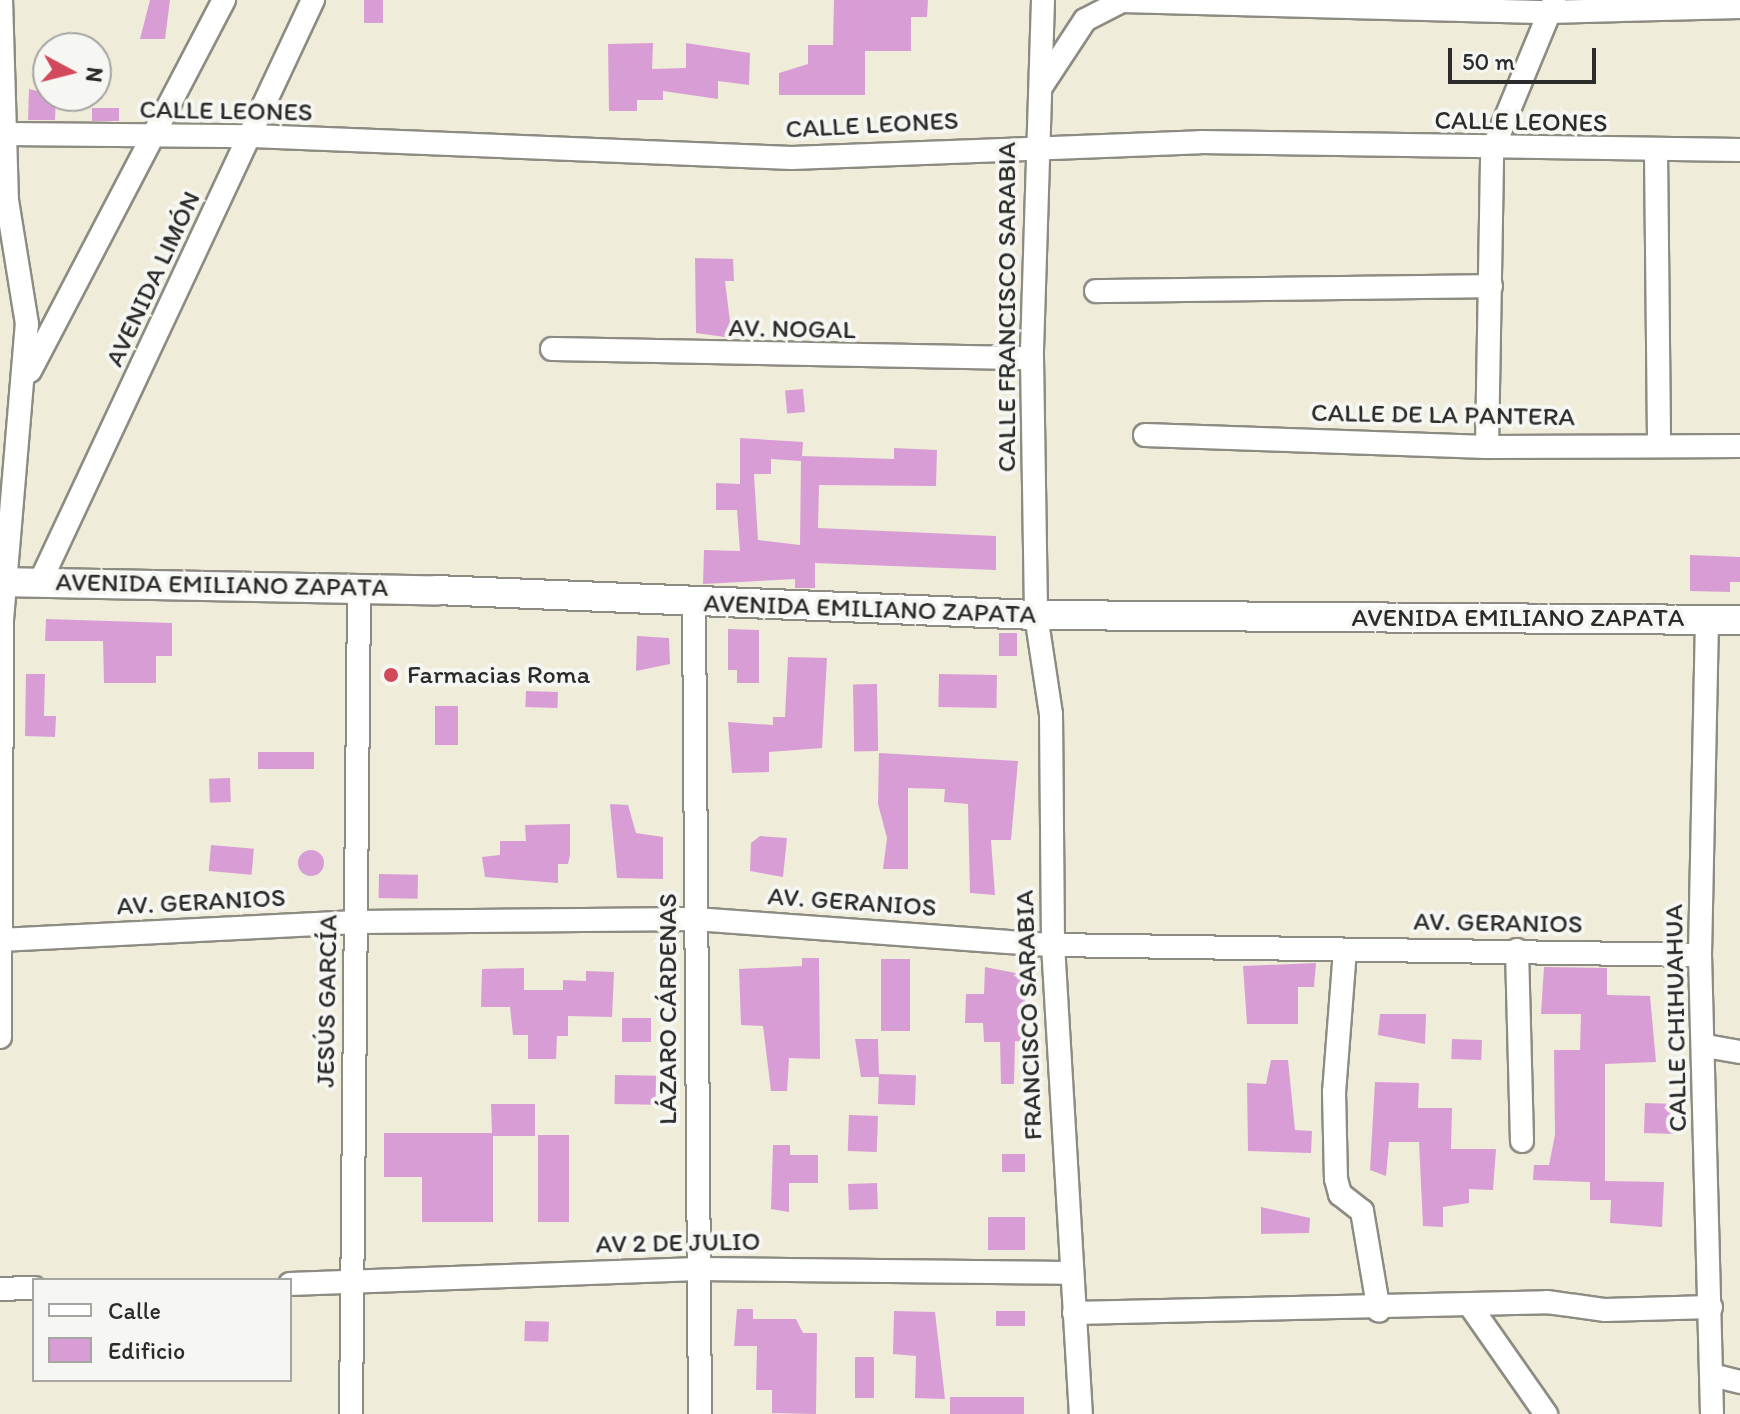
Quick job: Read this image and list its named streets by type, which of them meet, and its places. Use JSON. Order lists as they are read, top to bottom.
{
  "streets": {
    "main road": ["AVENIDA EMILIANO ZAPATA"],
    "street": [
      "CALLE LEONES",
      "AVENIDA LIMÓN",
      "CALLE FRANCISCO SARABIA",
      "AV. NOGAL",
      "CALLE DE LA PANTERA",
      "AV. GERANIOS",
      "JESÚS GARCÍA",
      "LÁZARO CÁRDENAS",
      "FRANCISCO SARABIA",
      "CALLE CHIHUAHUA",
      "AV 2 DE JULIO"
    ]
  },
  "crossings": [
    ["CALLE LEONES", "AVENIDA LIMÓN"],
    ["CALLE LEONES", "CALLE FRANCISCO SARABIA"],
    ["AVENIDA LIMÓN", "AVENIDA EMILIANO ZAPATA"],
    ["CALLE FRANCISCO SARABIA", "AV. NOGAL"],
    ["CALLE FRANCISCO SARABIA", "AVENIDA EMILIANO ZAPATA"],
    ["CALLE FRANCISCO SARABIA", "FRANCISCO SARABIA"],
    ["AVENIDA EMILIANO ZAPATA", "JESÚS GARCÍA"],
    ["AVENIDA EMILIANO ZAPATA", "LÁZARO CÁRDENAS"],
    ["AVENIDA EMILIANO ZAPATA", "FRANCISCO SARABIA"],
    ["AVENIDA EMILIANO ZAPATA", "CALLE CHIHUAHUA"],
    ["AV. GERANIOS", "JESÚS GARCÍA"],
    ["AV. GERANIOS", "LÁZARO CÁRDENAS"],
    ["AV. GERANIOS", "FRANCISCO SARABIA"],
    ["AV. GERANIOS", "CALLE CHIHUAHUA"],
    ["JESÚS GARCÍA", "AV 2 DE JULIO"],
    ["LÁZARO CÁRDENAS", "AV 2 DE JULIO"],
    ["FRANCISCO SARABIA", "AV 2 DE JULIO"]
  ],
  "places": ["Farmacias Roma"],
  "legend": ["Calle", "Edificio"],
  "scale_bar": "50 m",
  "north": "right"
}
